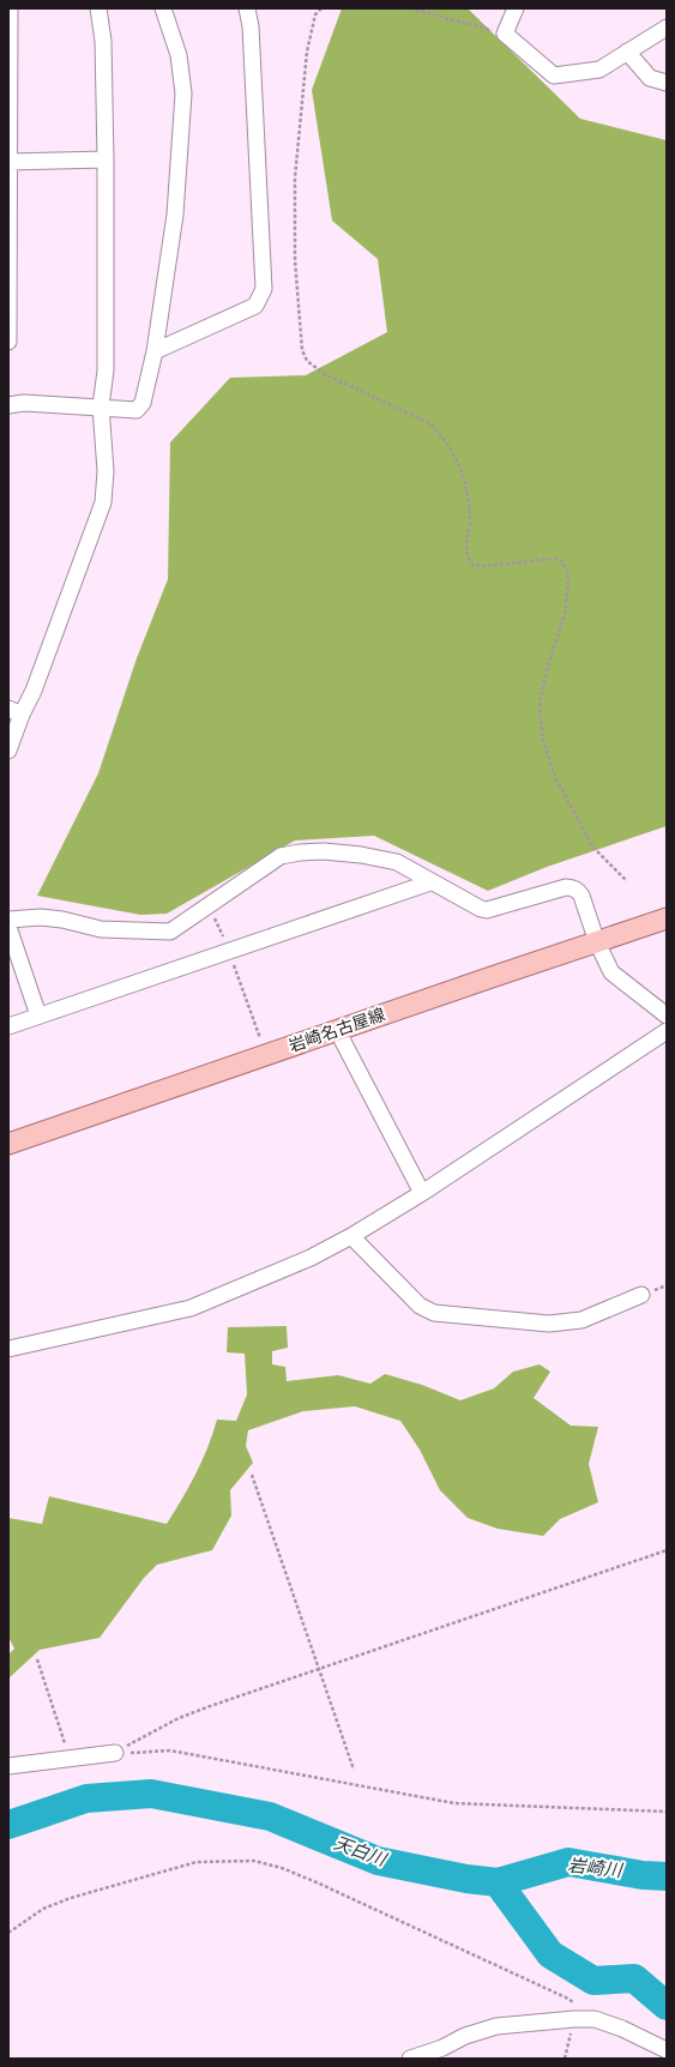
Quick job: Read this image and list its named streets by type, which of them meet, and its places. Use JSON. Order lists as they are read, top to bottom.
{
  "streets": {
    "main road": ["岩崎名古屋線"]
  },
  "water": ["天白川", "岩崎川"]
}
